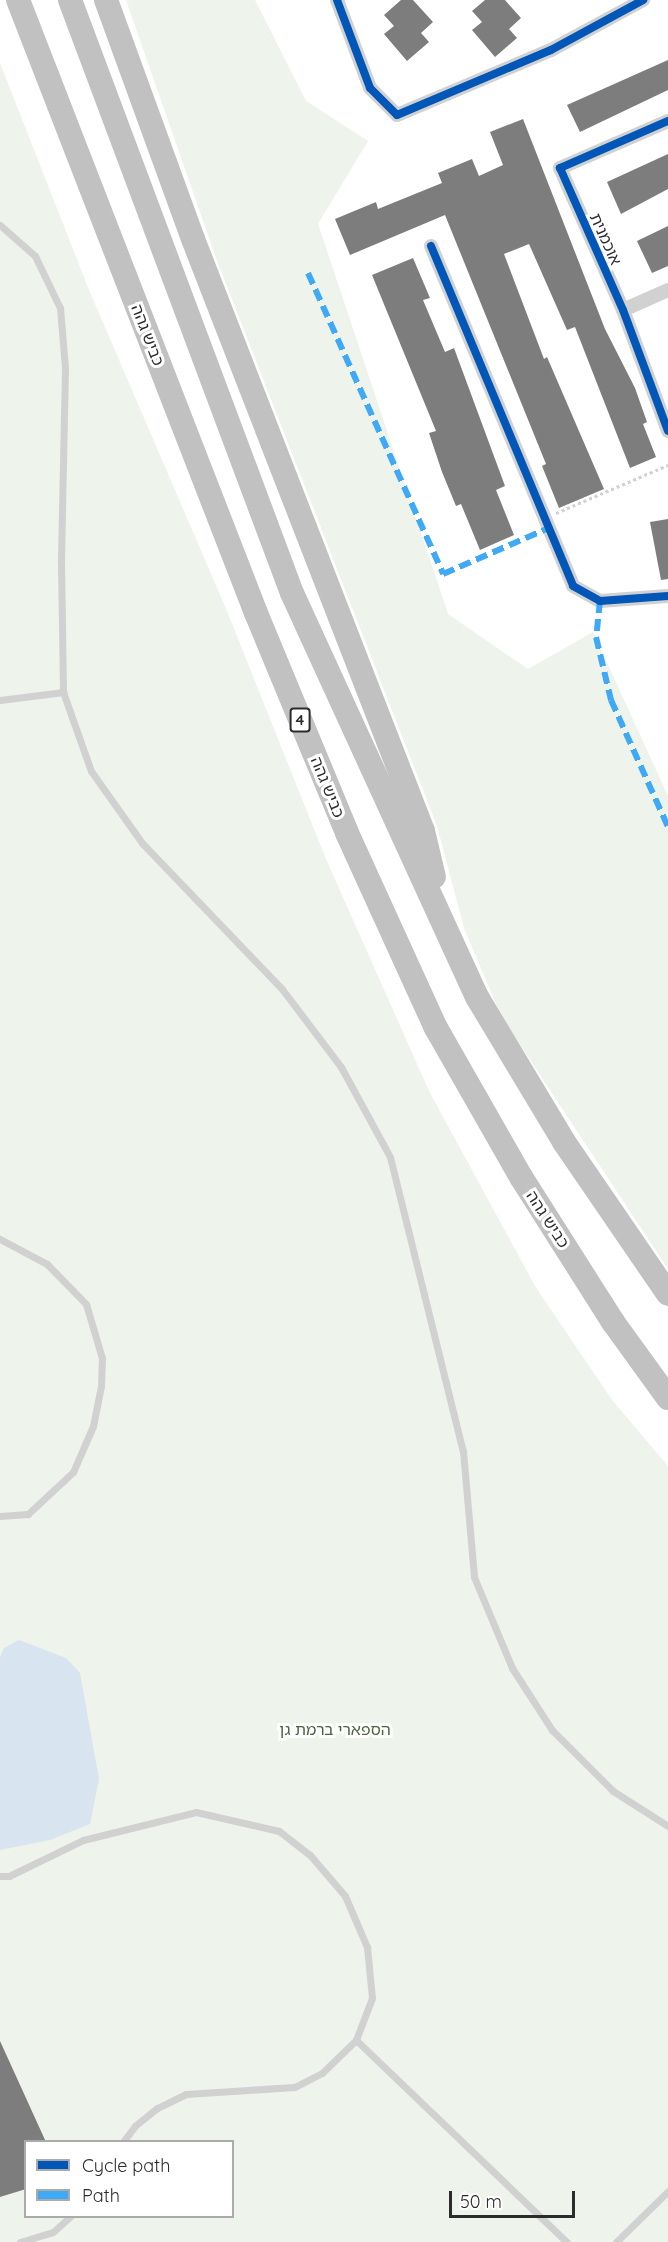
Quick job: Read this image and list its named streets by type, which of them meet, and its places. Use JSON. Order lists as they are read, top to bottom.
{
  "streets": {
    "highway": ["כביש גהה", "4"],
    "street": ["אוכמנית"]
  },
  "parks": ["הספארי ברמת גן"],
  "legend": ["Cycle path", "Path"],
  "scale_bar": "50 m"
}
